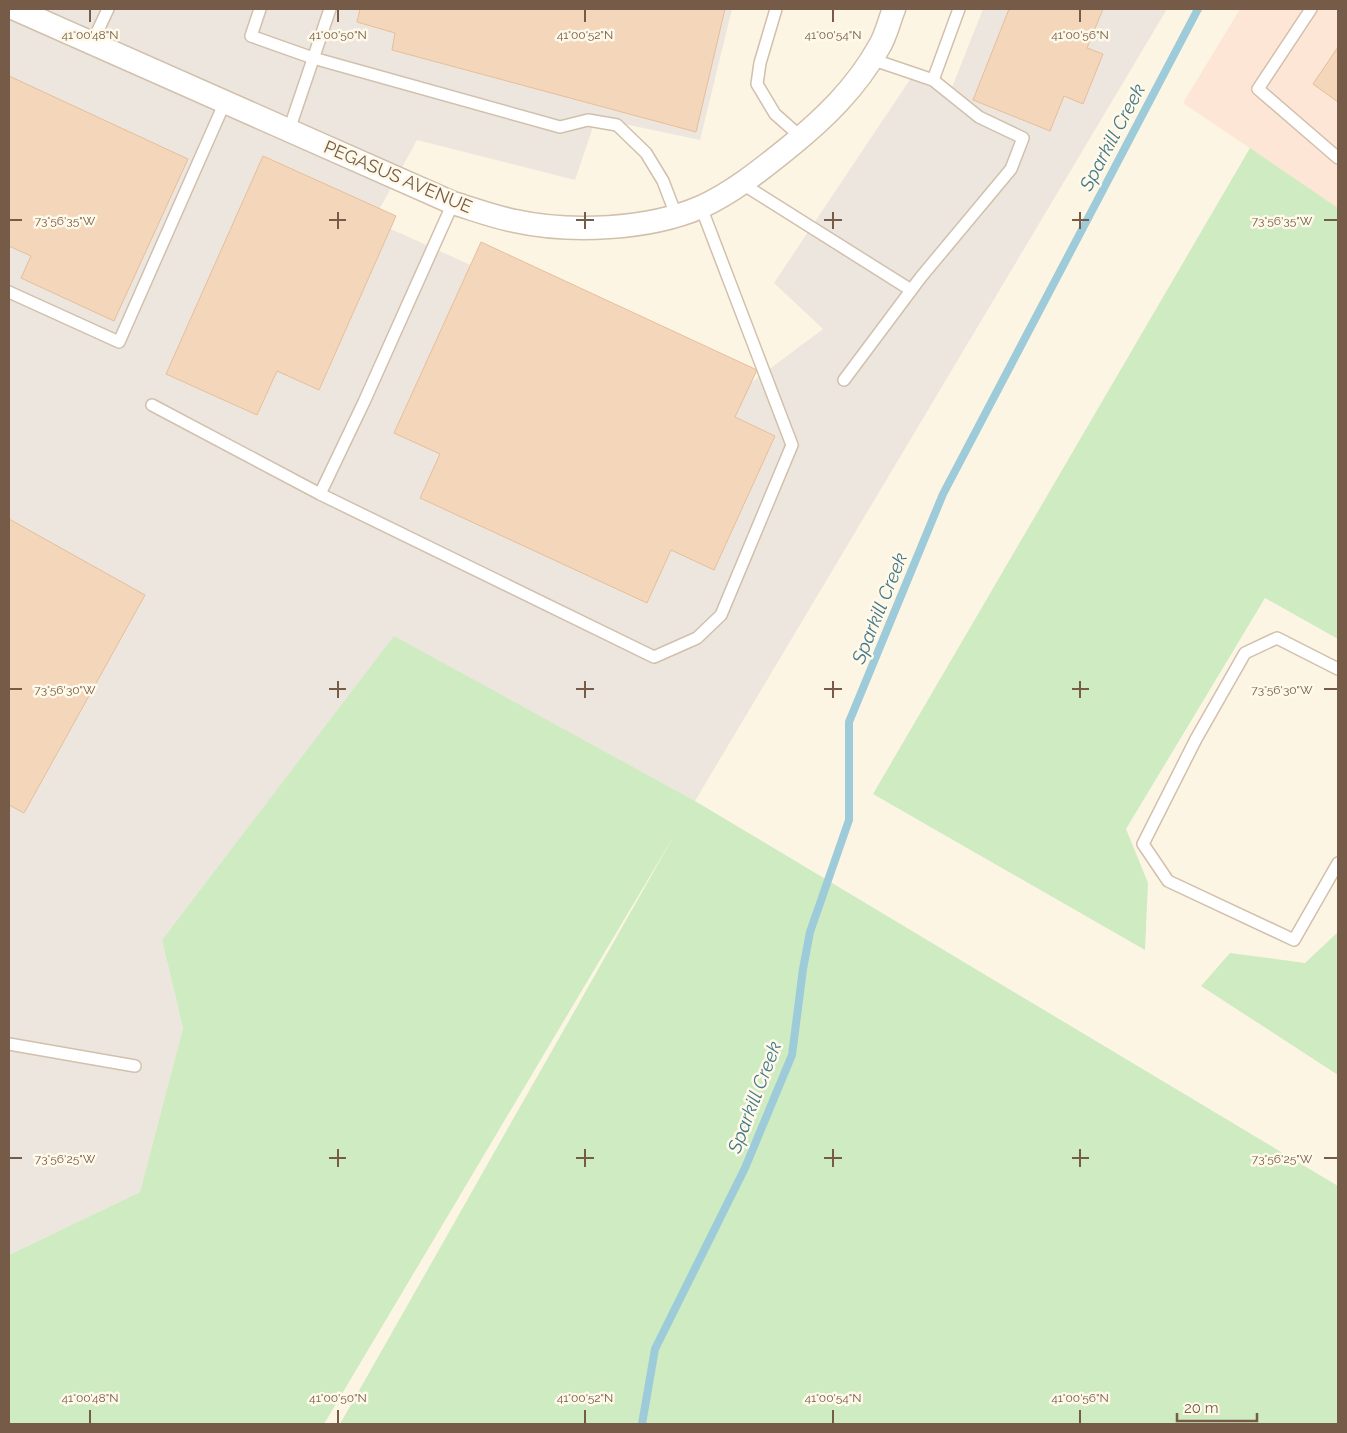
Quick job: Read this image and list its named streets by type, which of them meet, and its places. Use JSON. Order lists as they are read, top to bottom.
{
  "streets": {
    "street": ["PEGASUS AVENUE"]
  },
  "water": ["Sparkill Creek"],
  "scale_bar": "20 m",
  "coordinates": [
    "41°00'48\"N",
    "41°00'50\"N",
    "41°00'52\"N",
    "41°00'54\"N",
    "41°00'56\"N",
    "73°56'35\"W",
    "73°56'30\"W",
    "73°56'25\"W"
  ]
}
